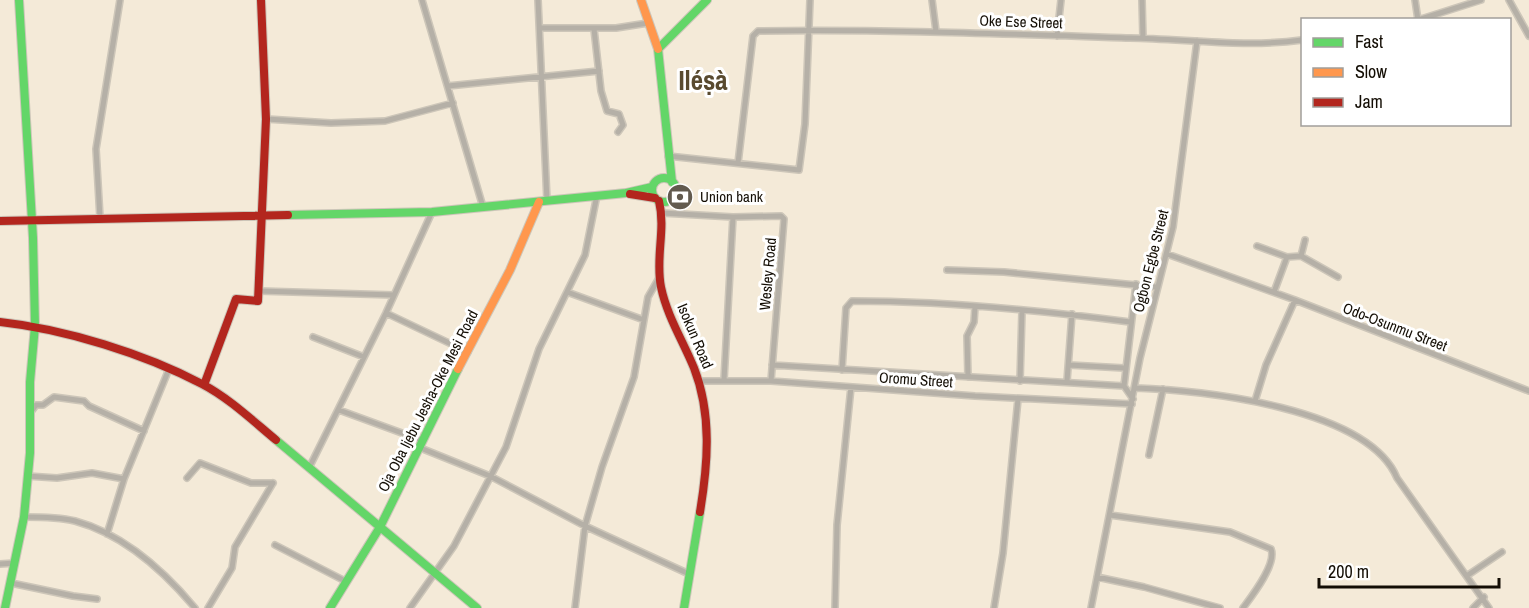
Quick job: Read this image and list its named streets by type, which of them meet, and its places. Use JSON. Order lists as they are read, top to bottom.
{
  "streets": {
    "main road": ["Isokun Road", "Oja Oba Ijebu Jesha-Oke Mesi Road"],
    "street": [
      "Oke Ese Street",
      "Ogbon Egbe Street",
      "Wesley Road",
      "Odo-Osunmu Street",
      "Oromu Street"
    ]
  },
  "crossings": [
    ["Oke Ese Street", "Ogbon Egbe Street"],
    ["Ogbon Egbe Street", "Odo-Osunmu Street"],
    ["Ogbon Egbe Street", "Oromu Street"],
    ["Wesley Road", "Isokun Road"],
    ["Wesley Road", "Oromu Street"],
    ["Isokun Road", "Oromu Street"]
  ],
  "districts": ["Iléṣà"],
  "places": {
    "bank": ["Union bank"]
  },
  "legend": ["Fast", "Slow", "Jam"],
  "scale_bar": "200 m"
}
